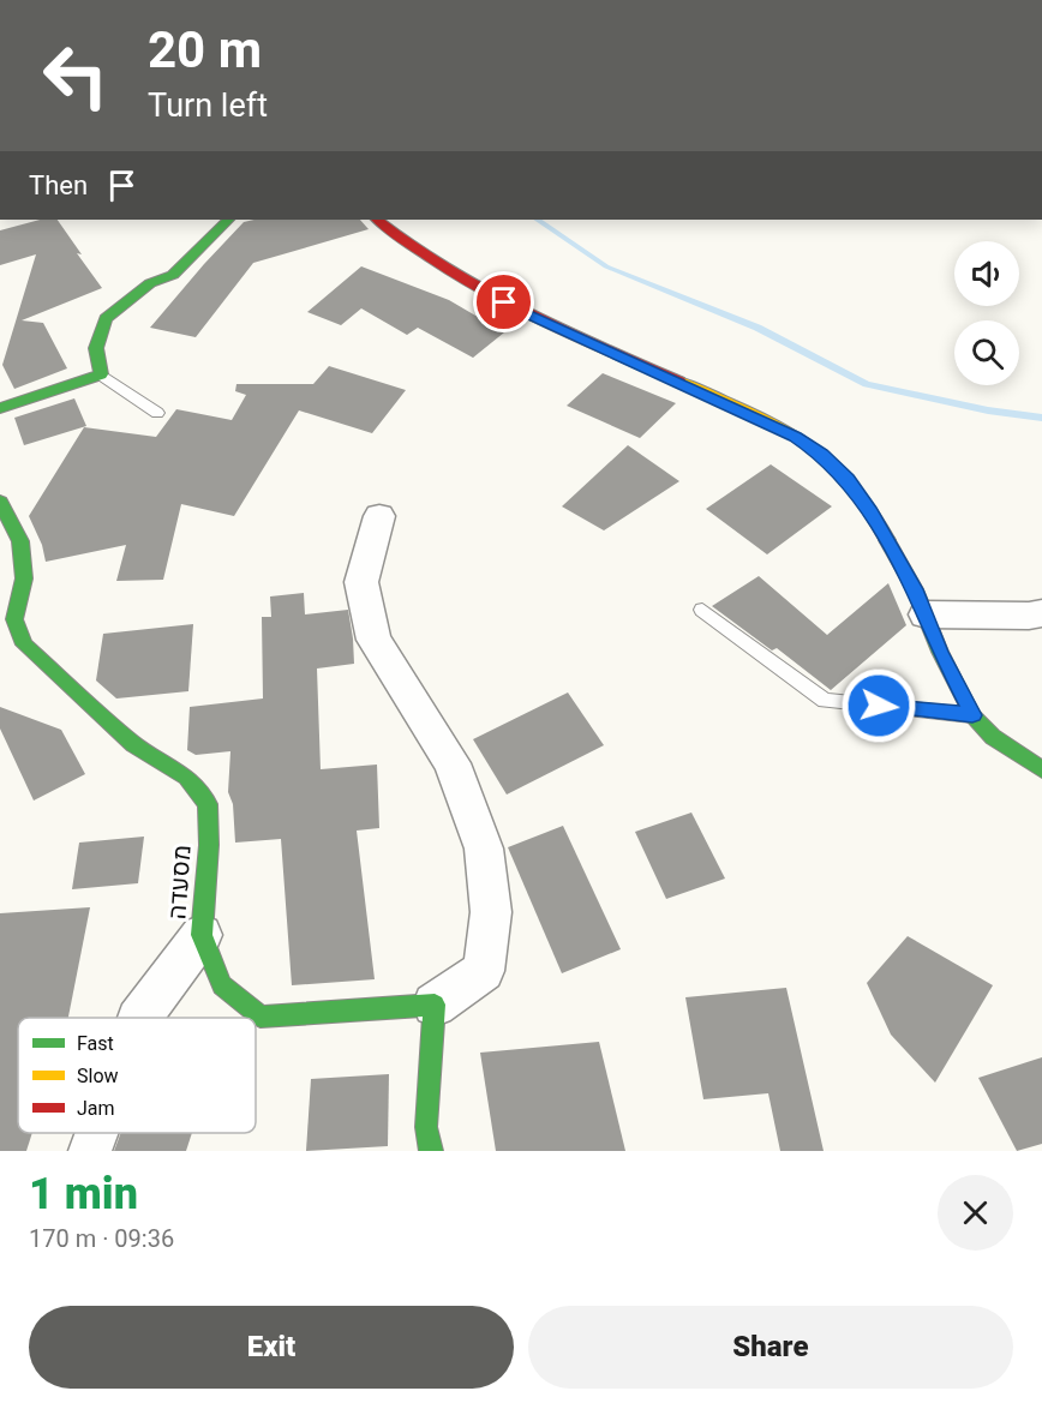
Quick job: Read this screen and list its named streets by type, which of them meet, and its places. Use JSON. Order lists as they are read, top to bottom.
{
  "streets": {
    "street": ["מסעדה"]
  },
  "legend": ["Fast", "Slow", "Jam"],
  "page": {
    "turn": ["20 m", "Turn left"],
    "then": "Then",
    "heading": ["1 min", "170 m · 09:36"],
    "buttons": ["Exit", "Share"]
  }
}
